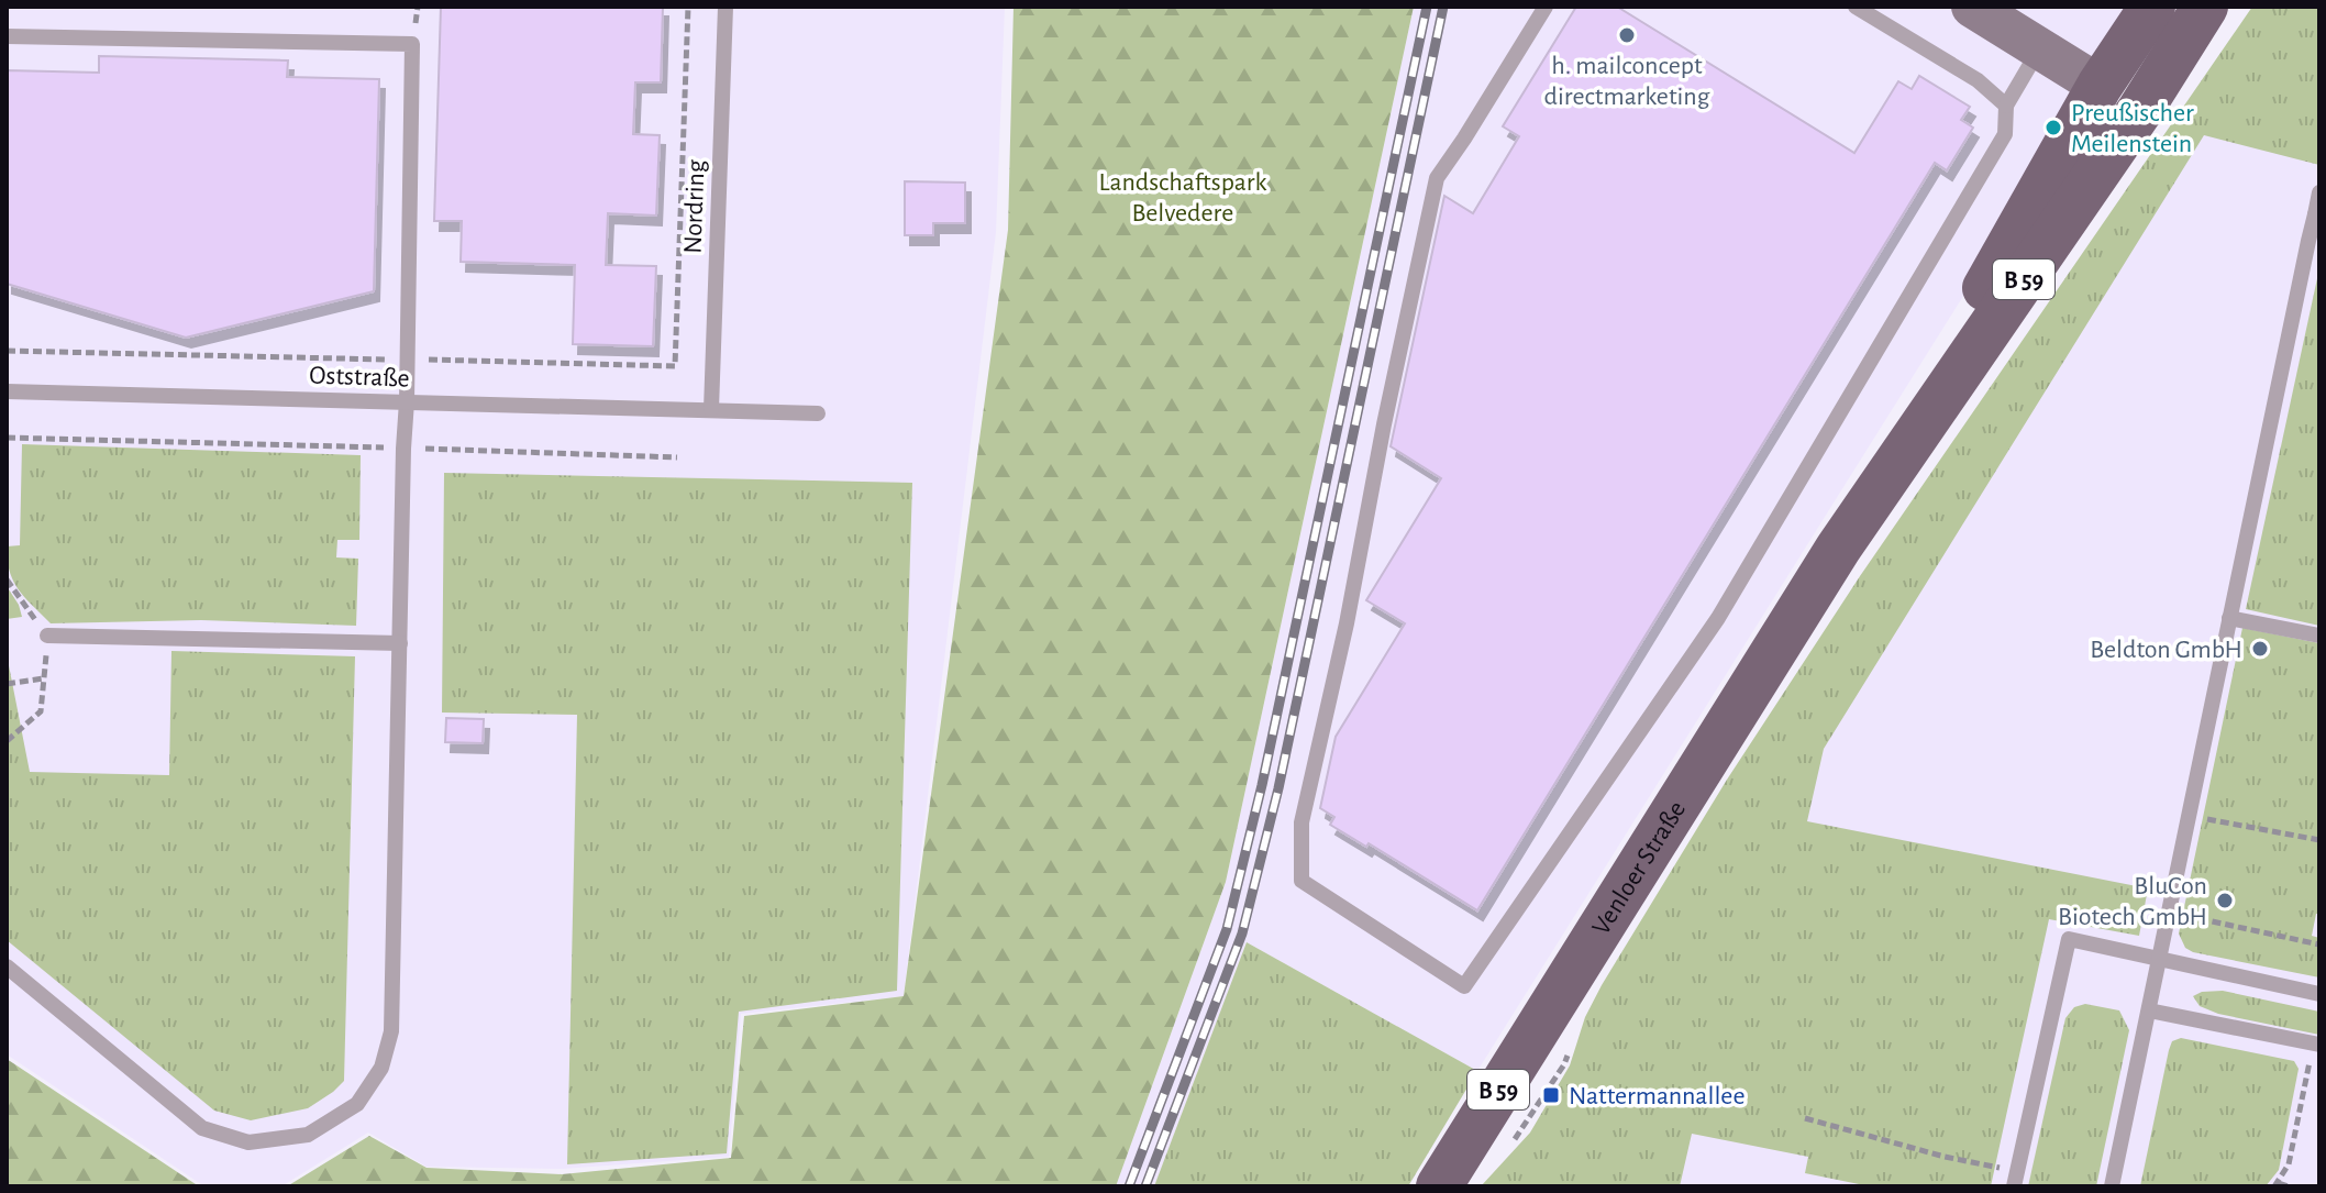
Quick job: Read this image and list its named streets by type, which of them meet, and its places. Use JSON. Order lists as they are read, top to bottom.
{
  "streets": {
    "main road": ["B 59", "Venloer Straße"],
    "lane": ["Nordring", "Oststraße"]
  },
  "crossings": [
    ["Nordring", "Oststraße"]
  ],
  "parks": ["Landschaftspark Belvedere"],
  "places": {
    "other": [
      "h. mailconcept directmarketing",
      "Preußischer Meilenstein",
      "Beldton GmbH",
      "BluCon Biotech GmbH"
    ],
    "transit": ["Nattermannallee"]
  }
}
